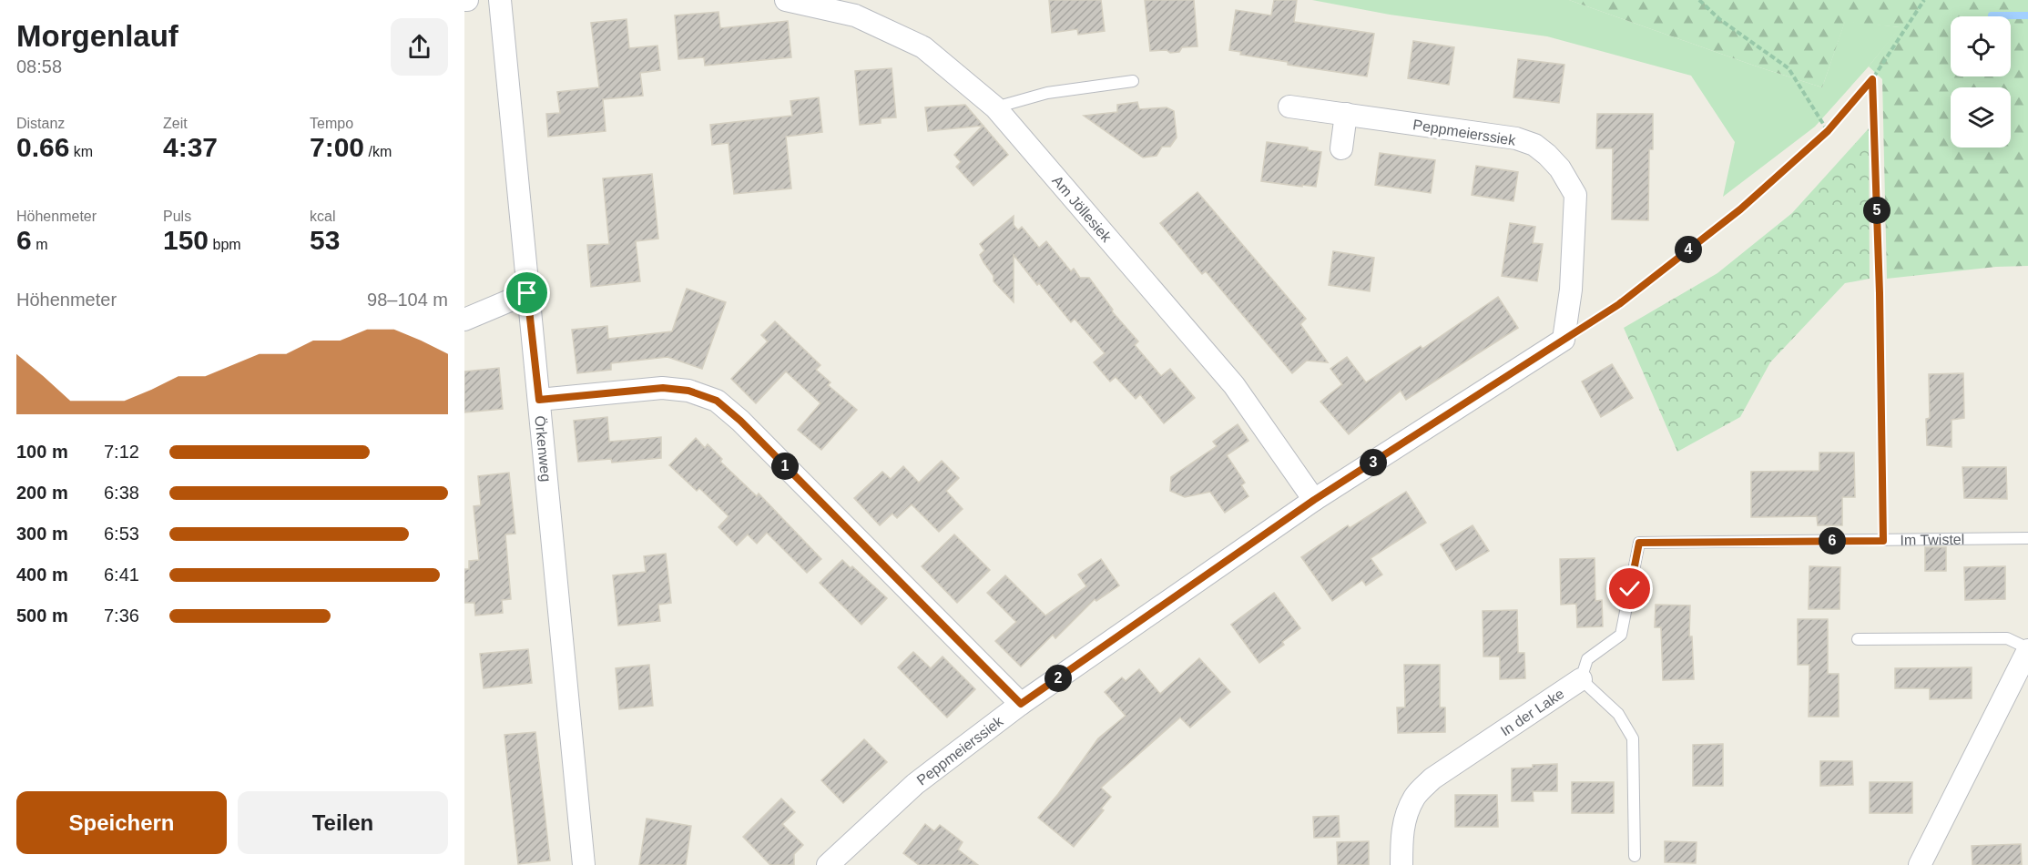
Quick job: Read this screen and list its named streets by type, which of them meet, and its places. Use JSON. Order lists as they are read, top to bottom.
{
  "streets": {
    "street": [
      "Peppmeierssiek",
      "Am Jöllesiek",
      "Örkenweg",
      "In der Lake"
    ],
    "lane": ["Im Twistel"]
  },
  "crossings": [
    ["Peppmeierssiek", "Am Jöllesiek"],
    ["Im Twistel", "In der Lake"]
  ],
  "page": {
    "heading": ["Morgenlauf", "08:58"],
    "stats": [
      ["Distanz", "0.66 km"],
      ["Zeit", "4:37"],
      ["Tempo", "7:00 /km"],
      ["Höhenmeter", "6 m"],
      ["Puls", "150 bpm"],
      ["kcal", "53"]
    ],
    "pins": [
      "5",
      "4",
      "3",
      "1",
      "6",
      "2"
    ],
    "chart": ["Höhenmeter", "98–104 m"],
    "list": [
      {
        "name": "100 m",
        "note": "7:12"
      },
      {
        "name": "200 m",
        "note": "6:38"
      },
      {
        "name": "300 m",
        "note": "6:53"
      },
      {
        "name": "400 m",
        "note": "6:41"
      },
      {
        "name": "500 m",
        "note": "7:36"
      }
    ],
    "buttons": ["Speichern", "Teilen"]
  }
}
